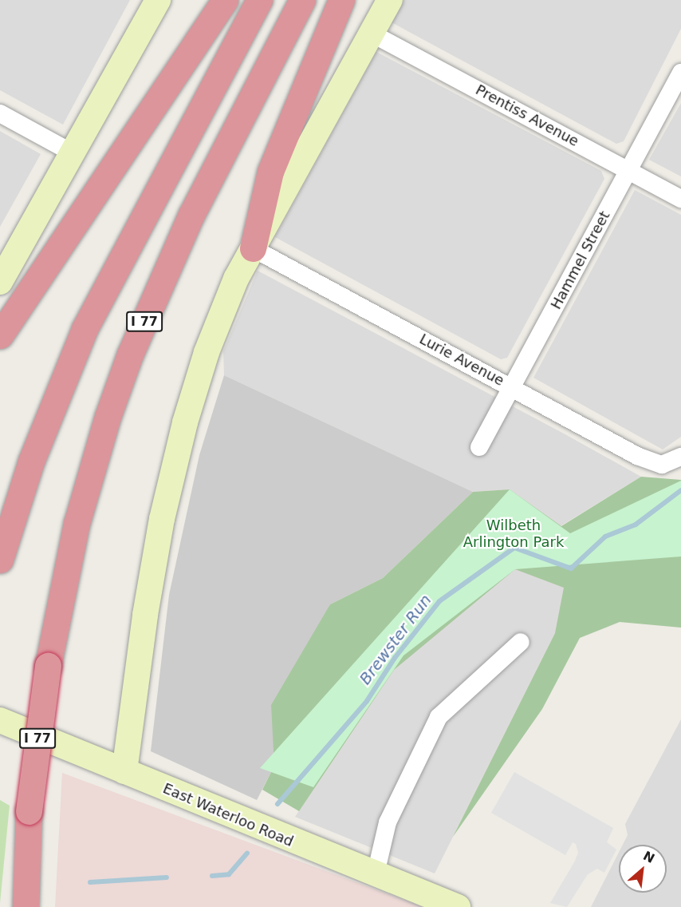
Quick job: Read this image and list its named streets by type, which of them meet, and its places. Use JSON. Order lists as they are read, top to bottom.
{
  "streets": {
    "highway": ["I 77"],
    "main road": ["East Waterloo Road"],
    "street": ["Prentiss Avenue", "Hammel Street", "Lurie Avenue"]
  },
  "crossings": [
    ["Prentiss Avenue", "Hammel Street"],
    ["Hammel Street", "Lurie Avenue"]
  ],
  "water": ["Brewster Run"],
  "parks": ["Wilbeth Arlington Park"],
  "north": "top right"
}
